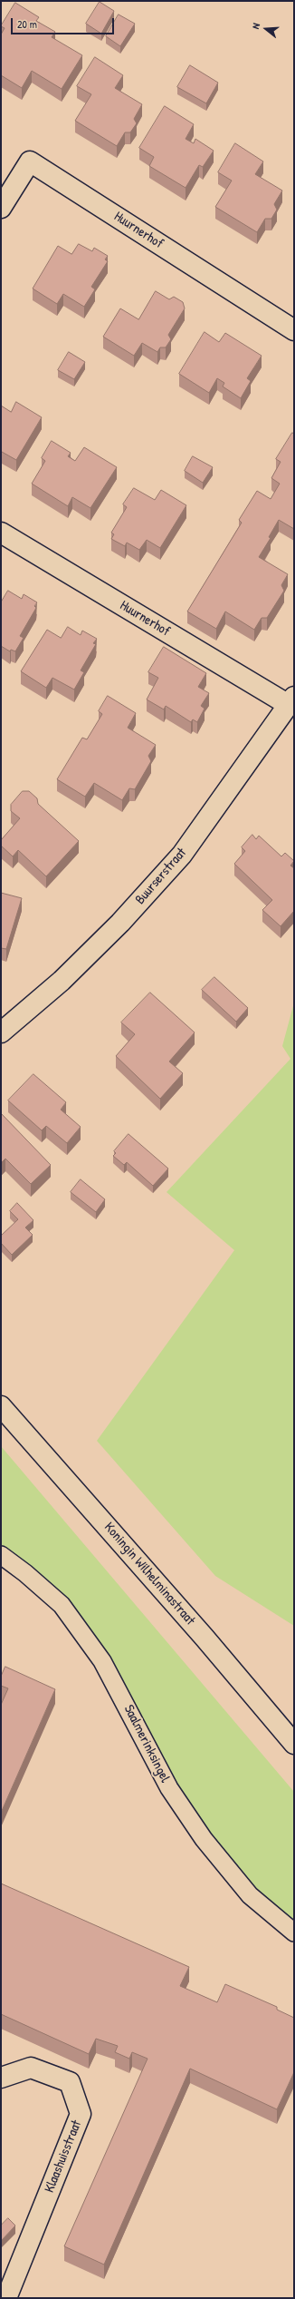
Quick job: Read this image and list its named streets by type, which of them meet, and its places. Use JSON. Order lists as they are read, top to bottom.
{
  "streets": {
    "street": [
      "Huurnerhof",
      "Buurserstraat",
      "Koningin Wilhelminastraat",
      "Klaashuisstraat"
    ],
    "lane": ["Saalmerinksingel"]
  },
  "crossings": [
    ["Huurnerhof", "Buurserstraat"]
  ],
  "scale_bar": "20 m",
  "north": "left"
}
